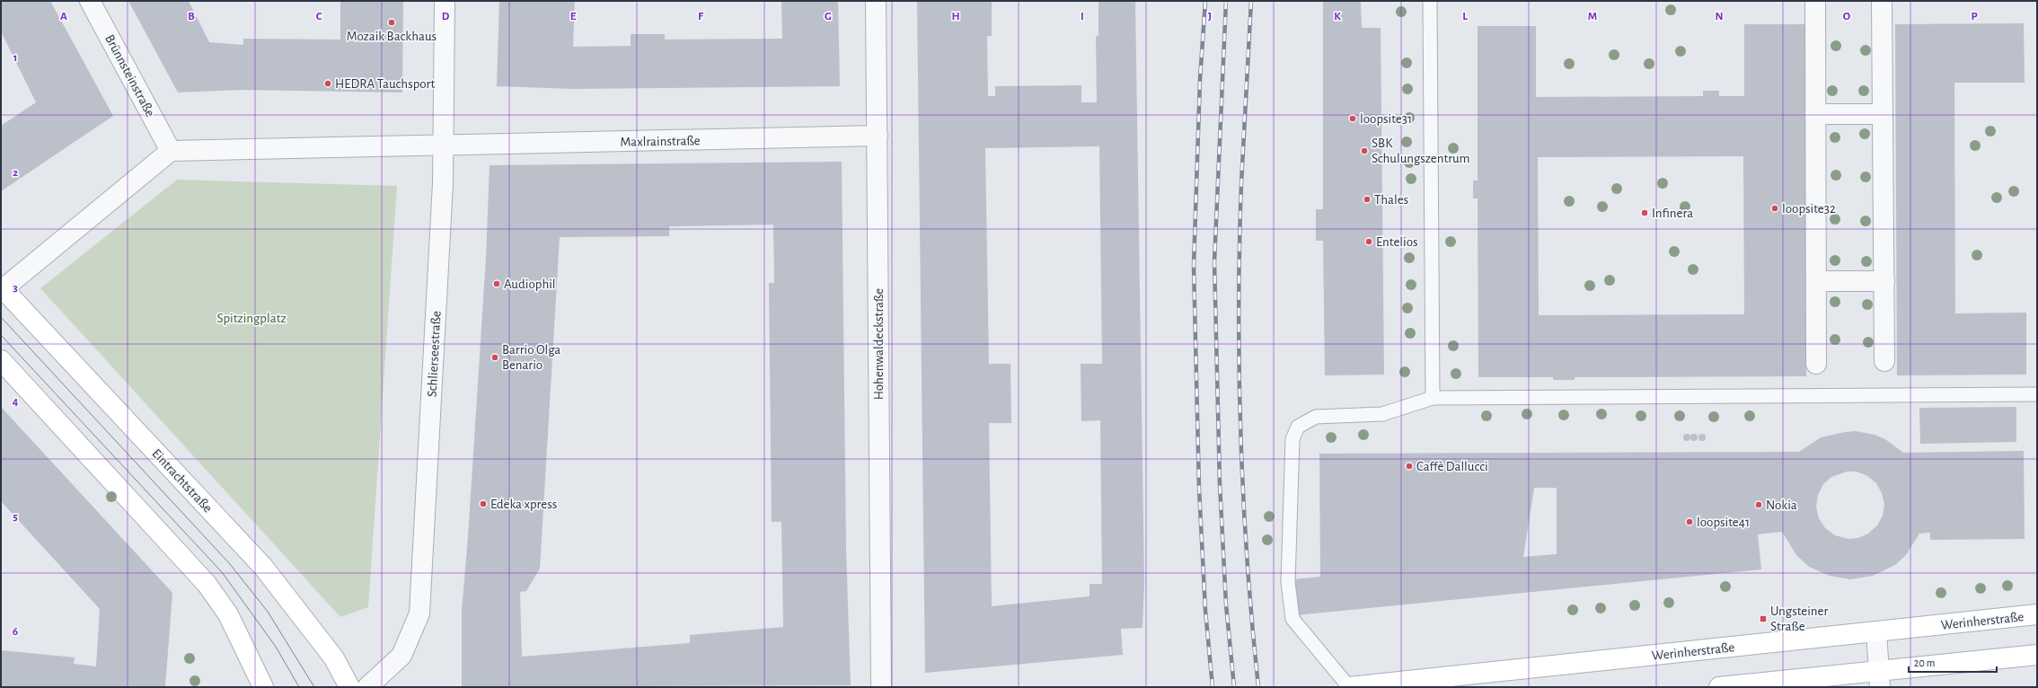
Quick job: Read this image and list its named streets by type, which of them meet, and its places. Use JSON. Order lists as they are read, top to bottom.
{
  "streets": {
    "main road": ["Eintrachtstraße", "Werinherstraße"],
    "street": [
      "Brünnsteinstraße",
      "Maxlrainstraße",
      "Hohenwaldeckstraße",
      "Schlierseestraße"
    ]
  },
  "crossings": [
    ["Maxlrainstraße", "Hohenwaldeckstraße"],
    ["Maxlrainstraße", "Schlierseestraße"]
  ],
  "parks": ["Spitzingplatz"],
  "places": {
    "other": [
      "Mozaik Backhaus",
      "HEDRA Tauchsport",
      "loopsite31",
      "SBK Schulungszentrum",
      "Thales",
      "loopsite32",
      "Infinera",
      "Entelios",
      "Audiophil",
      "Barrio Olga Benario",
      "Caffè Dallucci",
      "Edeka xpress",
      "Nokia",
      "loopsite41"
    ],
    "transit": ["Ungsteiner Straße"]
  },
  "scale_bar": "20 m",
  "grid": {
    "columns": [
      "A",
      "B",
      "C",
      "D",
      "E",
      "F",
      "G",
      "H",
      "I",
      "J",
      "K",
      "L",
      "M",
      "N",
      "O",
      "P"
    ],
    "rows": [
      "1",
      "2",
      "3",
      "4",
      "5",
      "6"
    ]
  }
}
